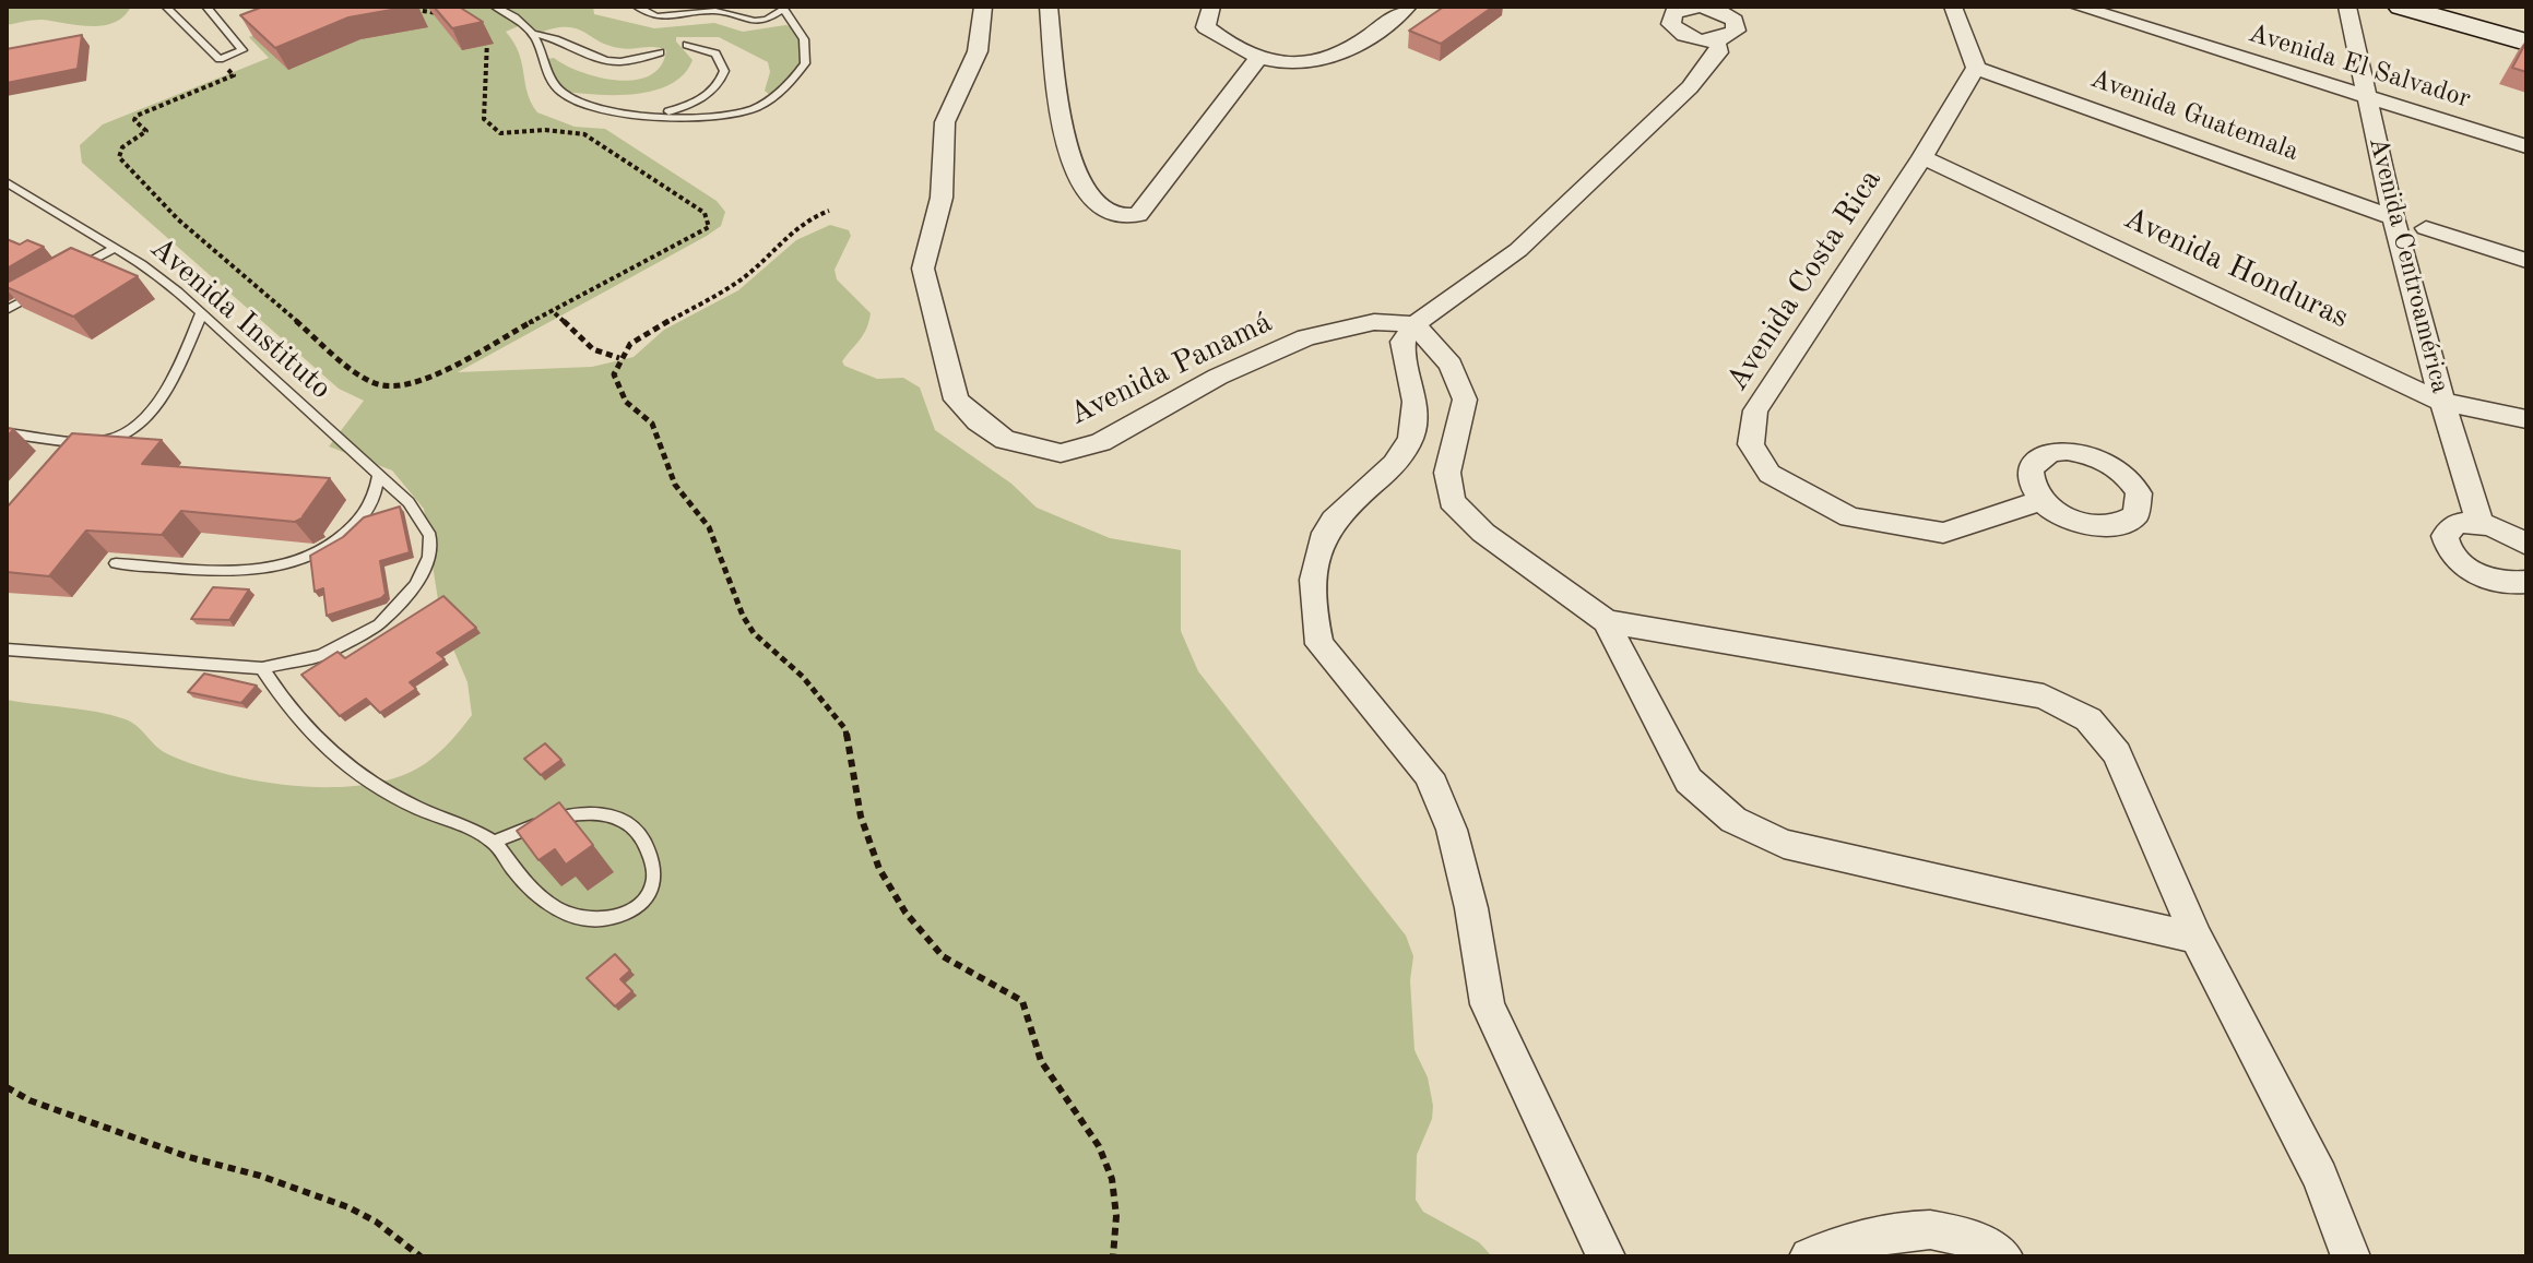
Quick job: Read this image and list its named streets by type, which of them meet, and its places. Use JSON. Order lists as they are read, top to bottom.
{
  "streets": {
    "street": [
      "Avenida El Salvador",
      "Avenida Guatemala",
      "Avenida Centroamérica",
      "Avenida Honduras",
      "Avenida Costa Rica",
      "Avenida Panamá"
    ],
    "lane": ["Avenida Instituto"]
  },
  "crossings": [
    ["Avenida El Salvador", "Avenida Centroamérica"],
    ["Avenida Guatemala", "Avenida Centroamérica"],
    ["Avenida Guatemala", "Avenida Costa Rica"],
    ["Avenida Centroamérica", "Avenida Honduras"],
    ["Avenida Honduras", "Avenida Costa Rica"]
  ]
}
